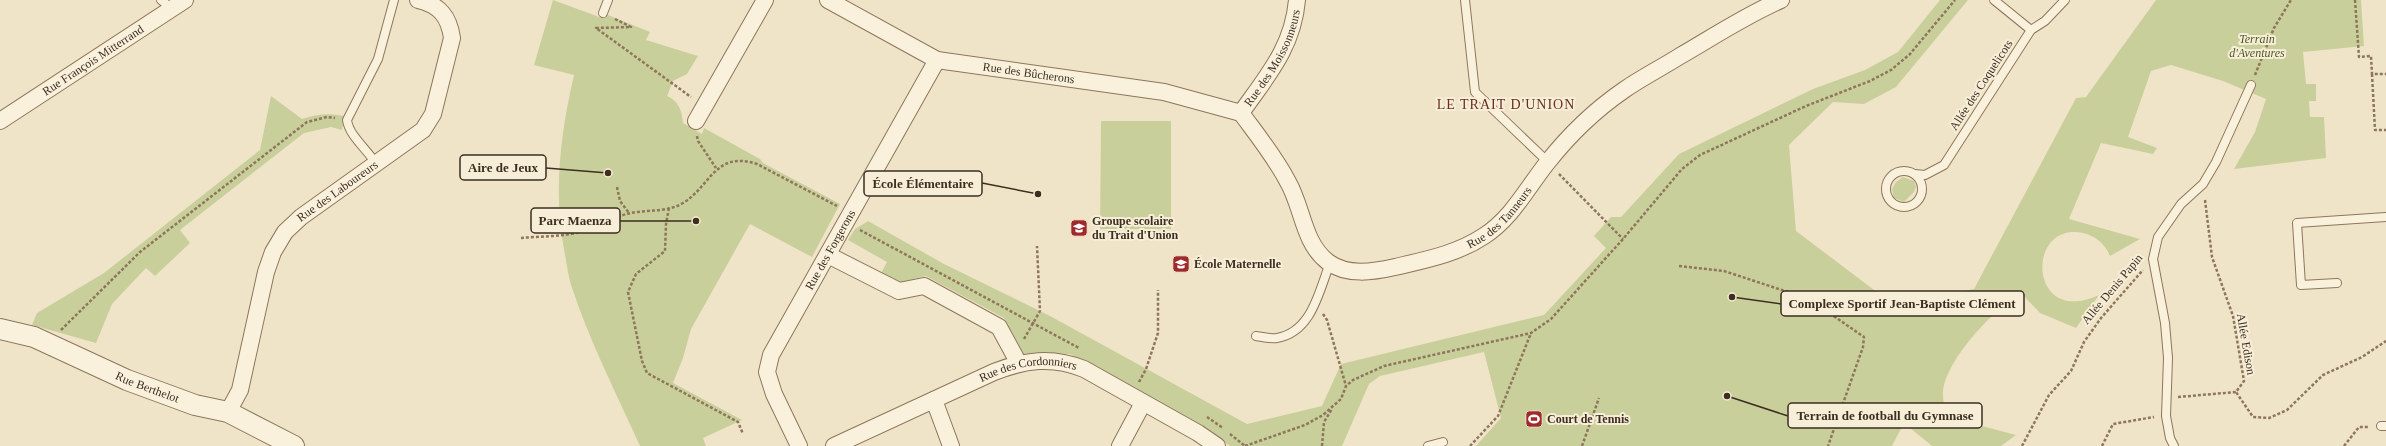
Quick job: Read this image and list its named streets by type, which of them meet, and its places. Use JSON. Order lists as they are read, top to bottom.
{
  "streets": {
    "street": [
      "Rue des Moissonneurs",
      "Rue François Mitterrand",
      "Rue des Bûcherons",
      "Rue des Laboureurs",
      "Rue des Tanneurs",
      "Rue des Forgerons",
      "Rue des Cordonniers",
      "Rue Berthelot"
    ],
    "lane": ["Allée des Coquelicots", "Allée Denis Papin"],
    "path": ["Allée Edison"]
  },
  "crossings": [
    ["Rue des Moissonneurs", "Rue des Bûcherons"],
    ["Rue des Moissonneurs", "Rue des Tanneurs"],
    ["Rue des Bûcherons", "Rue des Tanneurs"],
    ["Rue des Bûcherons", "Rue des Forgerons"],
    ["Rue des Laboureurs", "Rue Berthelot"],
    ["Allée Denis Papin", "Allée Edison"]
  ],
  "districts": ["LE TRAIT D'UNION"],
  "parks": ["Terrain d'Aventures"],
  "places": {
    "other": [
      "Aire de Jeux",
      "École Élémentaire",
      "Parc Maenza",
      "Complexe Sportif Jean-Baptiste Clément",
      "Terrain de football du Gymnase"
    ],
    "school or university": ["Groupe scolaire du Trait d'Union", "École Maternelle"],
    "sports": ["Court de Tennis"]
  }
}
